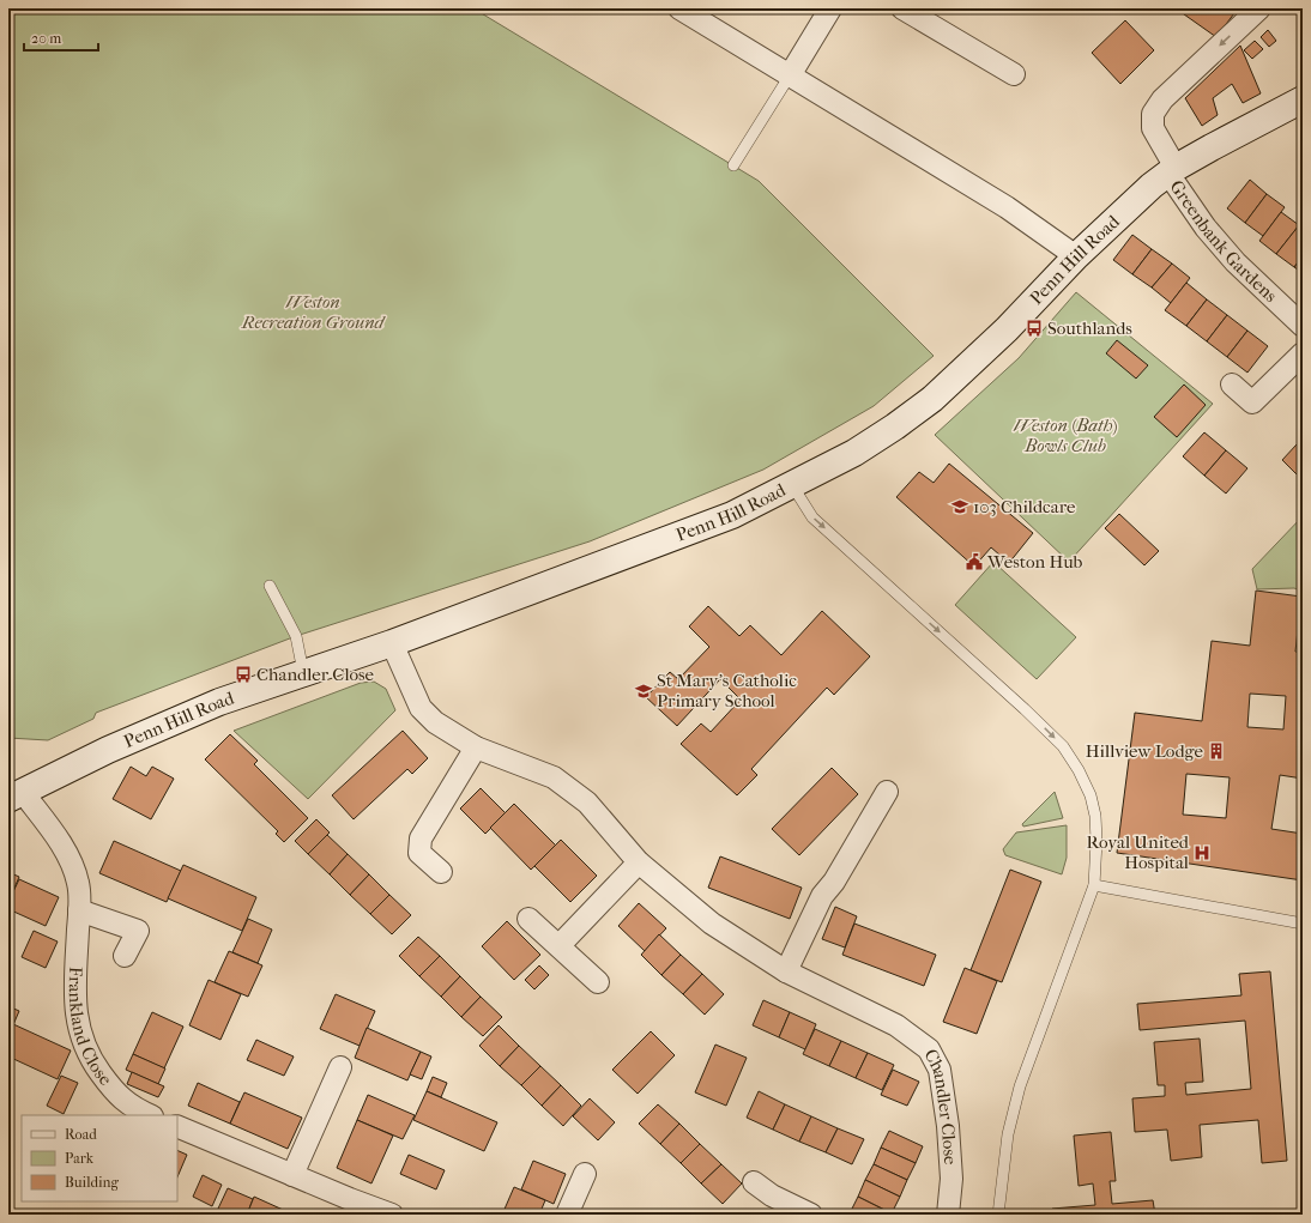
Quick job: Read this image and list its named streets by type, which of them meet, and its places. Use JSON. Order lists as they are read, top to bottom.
{
  "streets": {
    "street": [
      "Greenbank Gardens",
      "Penn Hill Road",
      "Frankland Close",
      "Chandler Close"
    ]
  },
  "crossings": [
    ["Greenbank Gardens", "Penn Hill Road"],
    ["Penn Hill Road", "Frankland Close"],
    ["Penn Hill Road", "Chandler Close"]
  ],
  "parks": ["Weston Recreation Ground", "Weston (Bath) Bowls Club"],
  "places": {
    "bus stop": ["Southlands", "Chandler Close"],
    "school or university": ["103 Childcare", "St Mary's Catholic Primary School"],
    "public building": ["Weston Hub"],
    "building": ["Hillview Lodge"],
    "hospital": ["Royal United Hospital"]
  },
  "legend": ["Road", "Park", "Building"],
  "scale_bar": "20 m"
}
